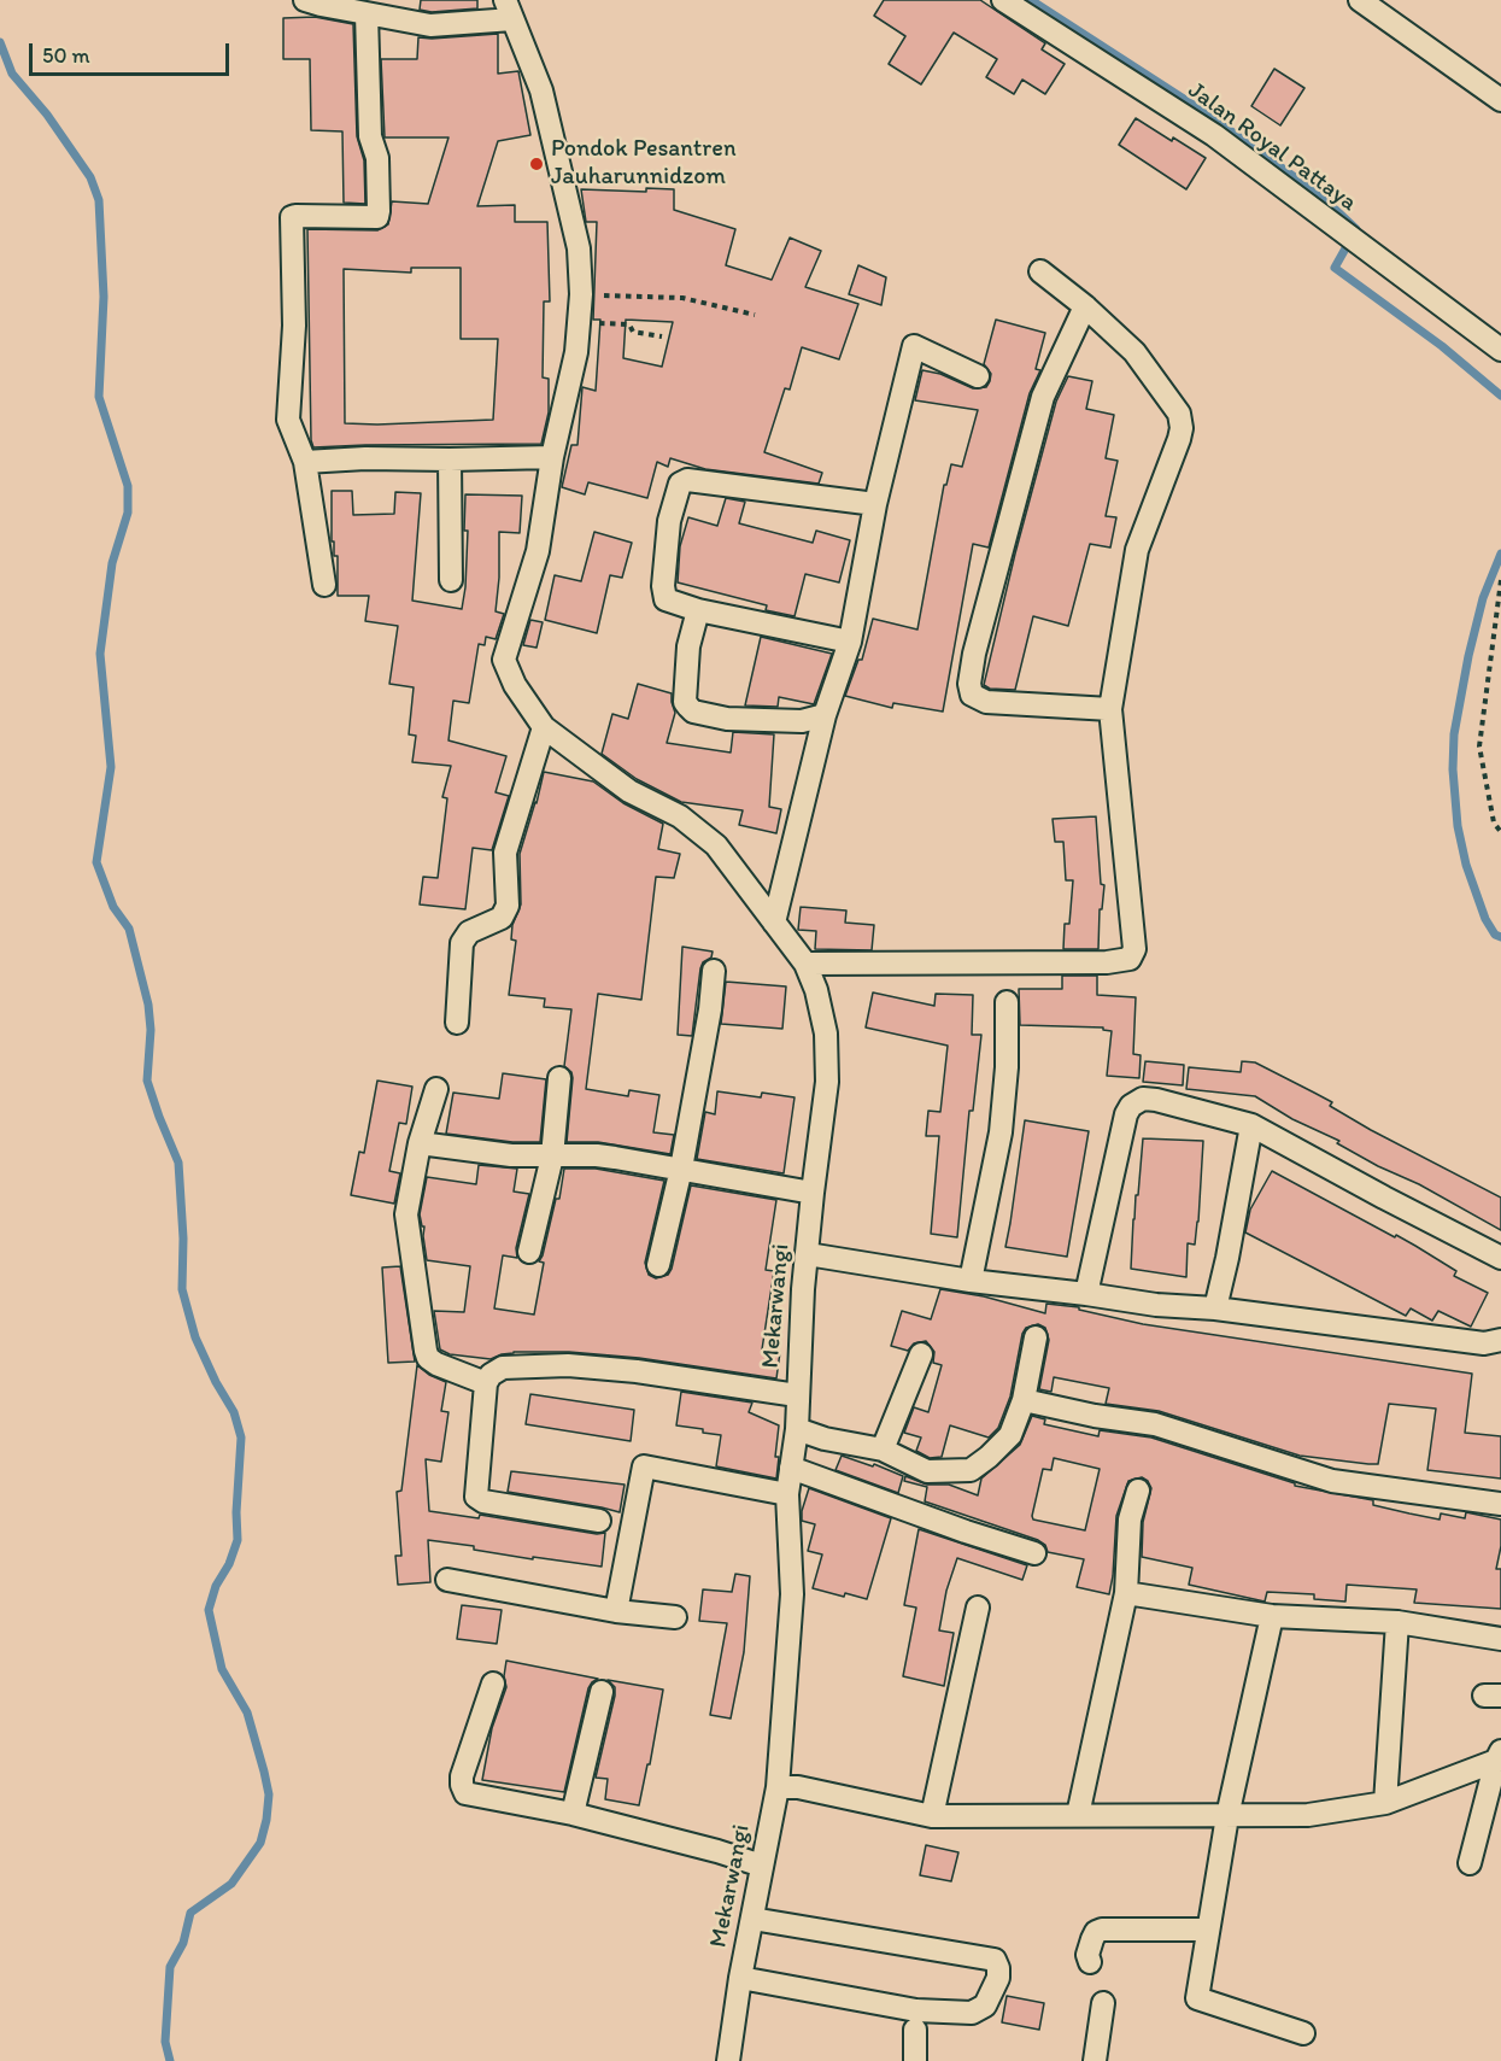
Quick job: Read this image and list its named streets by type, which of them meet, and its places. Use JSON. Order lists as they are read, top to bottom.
{
  "streets": {
    "street": ["Jalan Royal Pattaya", "Mekarwangi"]
  },
  "places": ["Pondok Pesantren Jauharunnidzom"],
  "scale_bar": "50 m"
}
